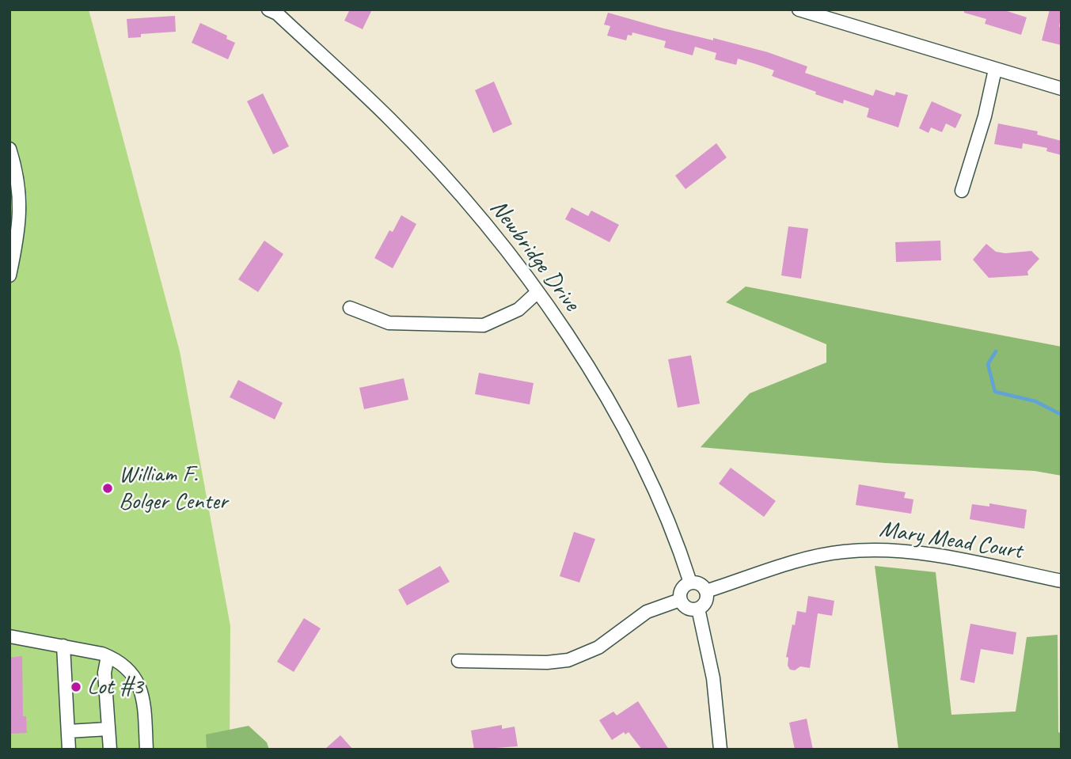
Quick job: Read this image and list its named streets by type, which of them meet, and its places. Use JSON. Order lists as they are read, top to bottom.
{
  "streets": {
    "street": ["Newbridge Drive", "Mary Mead Court"]
  },
  "crossings": [
    ["Newbridge Drive", "Mary Mead Court"]
  ],
  "places": ["William F. Bolger Center", "Lot #3"]
}
